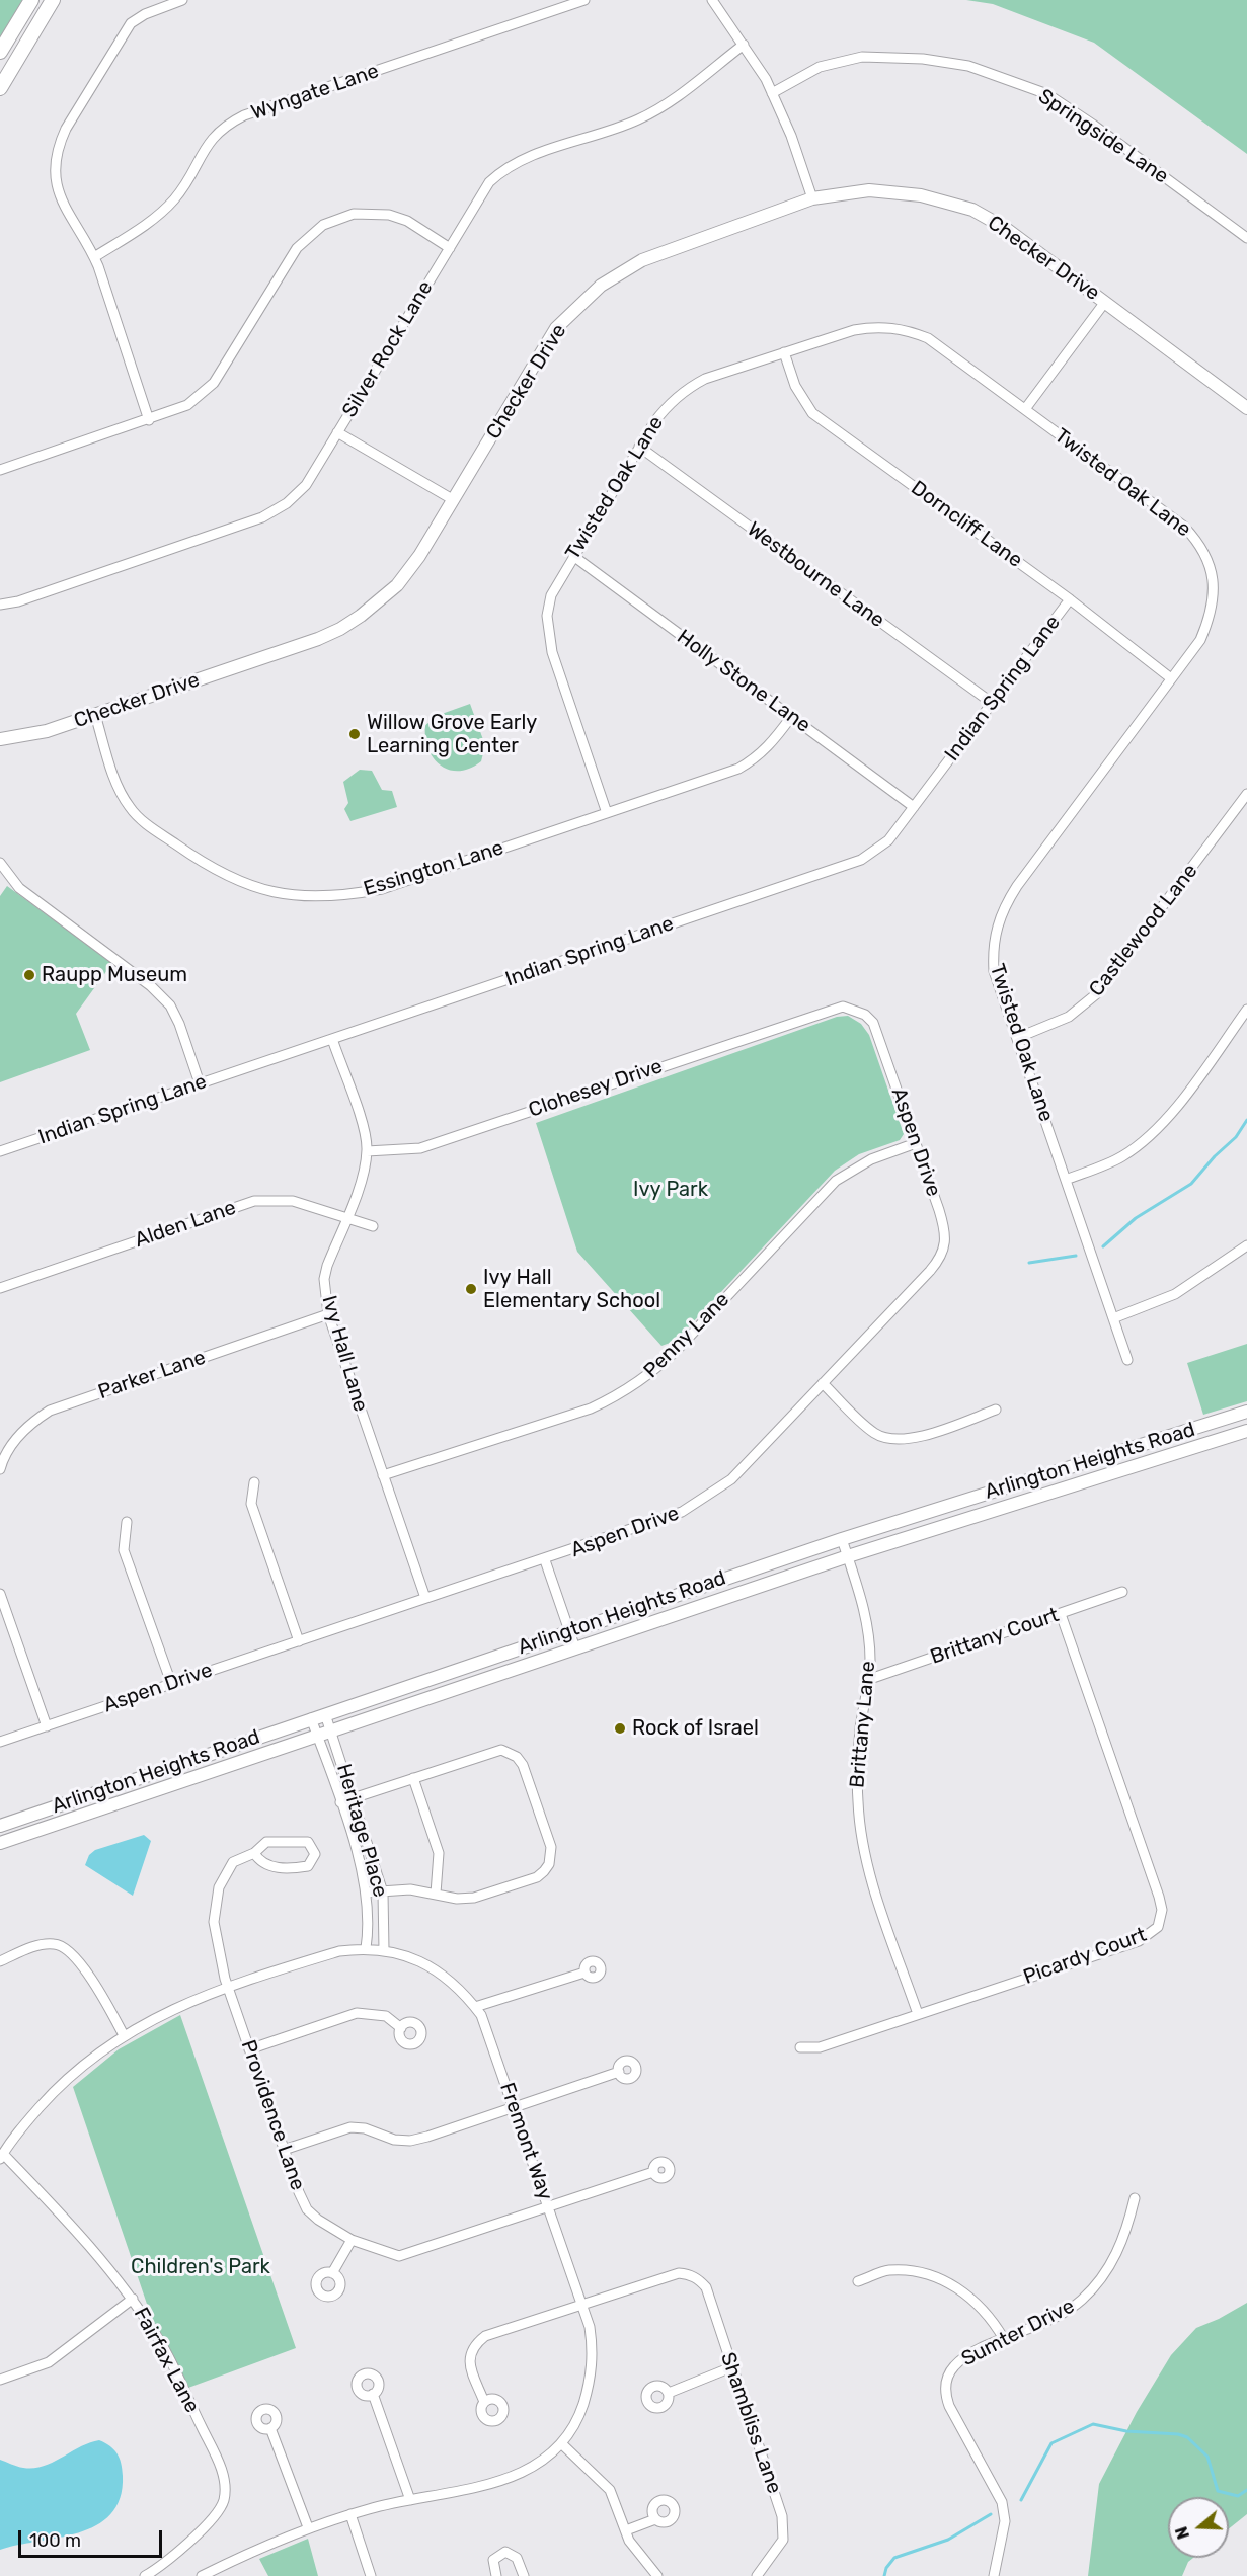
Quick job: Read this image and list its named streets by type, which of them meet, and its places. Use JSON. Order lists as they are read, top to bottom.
{
  "streets": {
    "main road": ["Checker Drive", "Arlington Heights Road"],
    "street": [
      "Wyngate Lane",
      "Springside Lane",
      "Silver Rock Lane",
      "Twisted Oak Lane",
      "Dorncliff Lane",
      "Westbourne Lane",
      "Holly Stone Lane",
      "Indian Spring Lane",
      "Essington Lane",
      "Castlewood Lane",
      "Clohesey Drive",
      "Aspen Drive",
      "Alden Lane",
      "Penny Lane",
      "Ivy Hall Lane",
      "Parker Lane",
      "Brittany Court",
      "Brittany Lane",
      "Heritage Place",
      "Picardy Court",
      "Providence Lane",
      "Fremont Way",
      "Sumter Drive",
      "Fairfax Lane",
      "Shambliss Lane"
    ]
  },
  "crossings": [
    ["Checker Drive", "Essington Lane"],
    ["Twisted Oak Lane", "Dorncliff Lane"],
    ["Twisted Oak Lane", "Westbourne Lane"],
    ["Twisted Oak Lane", "Holly Stone Lane"],
    ["Twisted Oak Lane", "Essington Lane"],
    ["Twisted Oak Lane", "Castlewood Lane"],
    ["Dorncliff Lane", "Indian Spring Lane"],
    ["Westbourne Lane", "Indian Spring Lane"],
    ["Holly Stone Lane", "Indian Spring Lane"],
    ["Holly Stone Lane", "Essington Lane"],
    ["Indian Spring Lane", "Ivy Hall Lane"],
    ["Clohesey Drive", "Aspen Drive"],
    ["Clohesey Drive", "Ivy Hall Lane"],
    ["Aspen Drive", "Penny Lane"],
    ["Aspen Drive", "Ivy Hall Lane"],
    ["Alden Lane", "Ivy Hall Lane"],
    ["Penny Lane", "Ivy Hall Lane"],
    ["Ivy Hall Lane", "Parker Lane"],
    ["Arlington Heights Road", "Brittany Lane"],
    ["Arlington Heights Road", "Heritage Place"],
    ["Brittany Court", "Brittany Lane"],
    ["Brittany Court", "Picardy Court"],
    ["Brittany Lane", "Picardy Court"],
    ["Heritage Place", "Fremont Way"],
    ["Providence Lane", "Fremont Way"],
    ["Fremont Way", "Fairfax Lane"],
    ["Fremont Way", "Shambliss Lane"]
  ],
  "parks": ["Ivy Park", "Children's Park"],
  "places": [
    "Willow Grove Early Learning Center",
    "Raupp Museum",
    "Ivy Hall Elementary School",
    "Rock of Israel"
  ],
  "scale_bar": "100 m",
  "north": "left"
}
